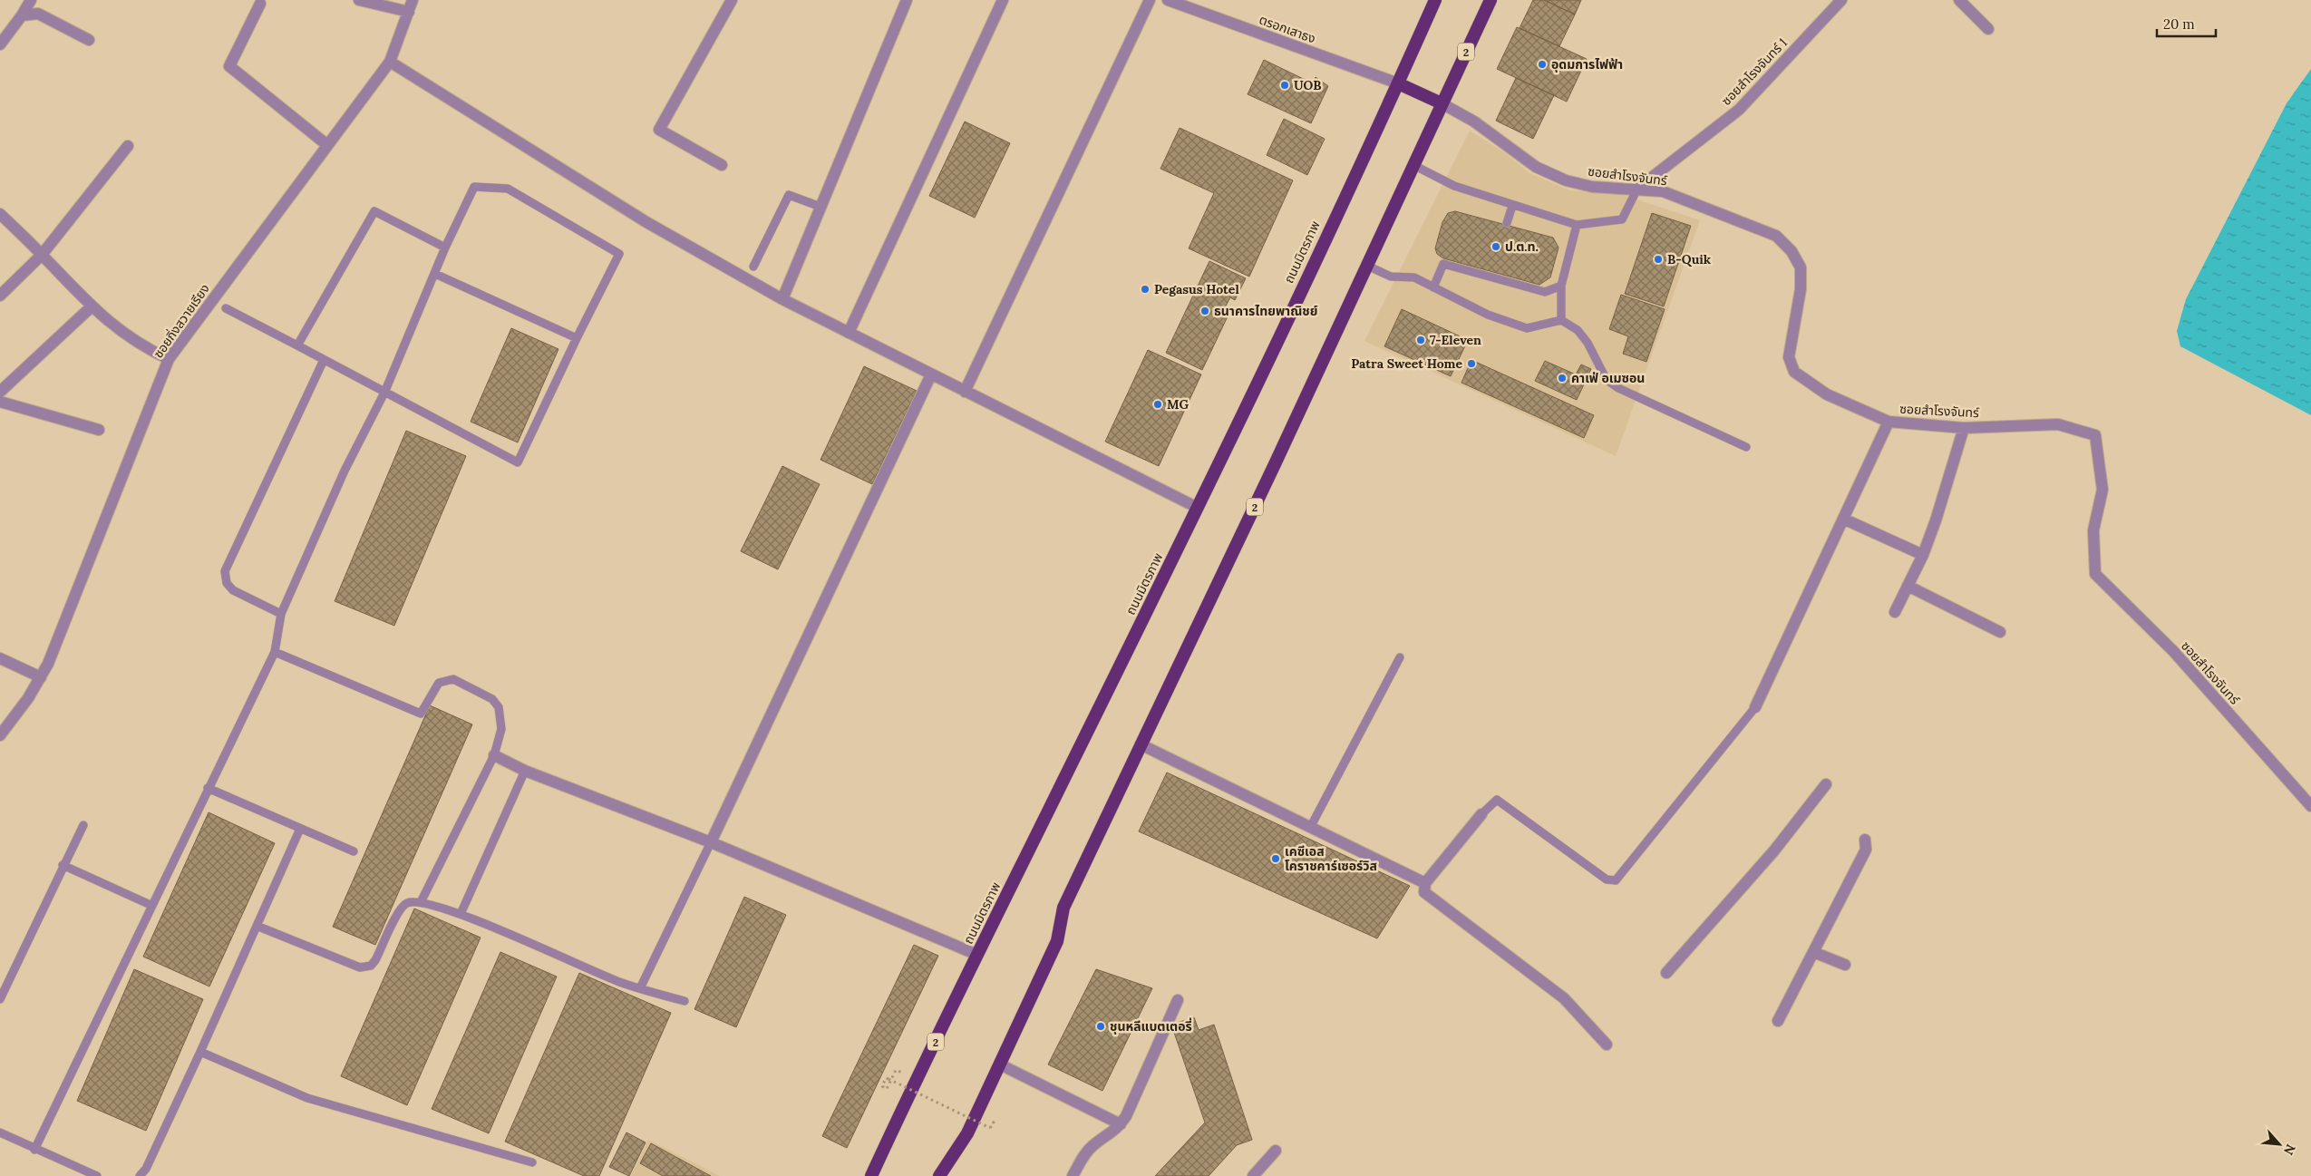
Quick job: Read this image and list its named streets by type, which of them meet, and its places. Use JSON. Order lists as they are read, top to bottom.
{
  "streets": {
    "highway": ["2", "ถนนมิตรภาพ"],
    "street": [
      "ตรอกเสาธง",
      "ซอยสำโรงจันทร์ 1",
      "ซอยสำโรงจันทร์",
      "ซอยกิ่งสวายเรียง"
    ]
  },
  "crossings": [
    ["ตรอกเสาธง", "ถนนมิตรภาพ"],
    ["2", "ซอยสำโรงจันทร์"],
    ["ซอยสำโรงจันทร์ 1", "ซอยสำโรงจันทร์"]
  ],
  "places": [
    "อุดมการไฟฟ้า",
    "UOB",
    "ป.ต.ท.",
    "B-Quik",
    "Pegasus Hotel",
    "ธนาคารไทยพาณิชย์",
    "7-Eleven",
    "Patra Sweet Home",
    "คาเฟ่ อเมซอน",
    "MG",
    "เคซีเอส โคราชคาร์เซอร์วิส",
    "ชุนหลีแบตเตอรี่"
  ],
  "scale_bar": "20 m",
  "north": "bottom right"
}
